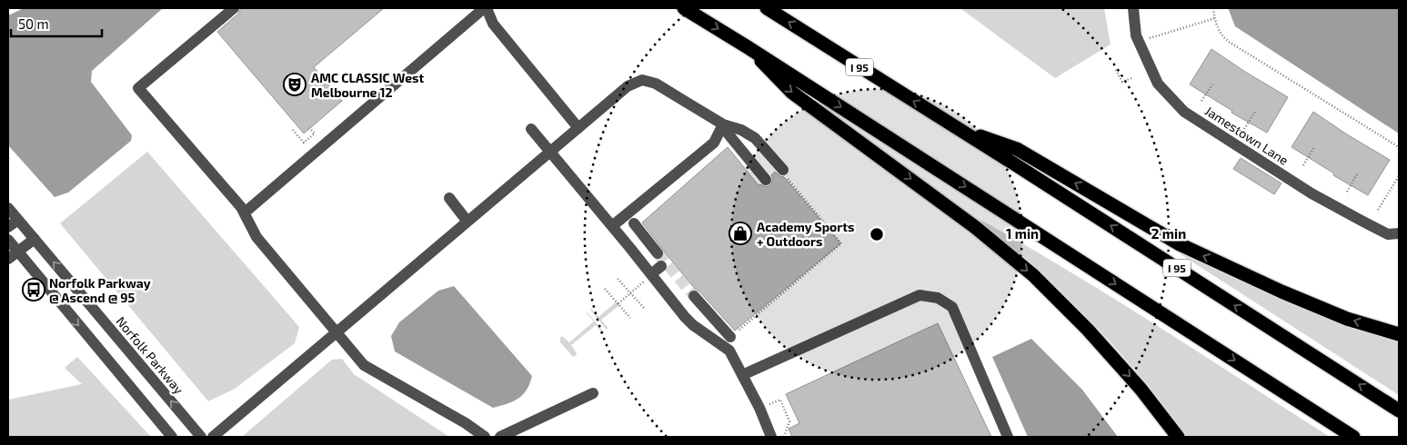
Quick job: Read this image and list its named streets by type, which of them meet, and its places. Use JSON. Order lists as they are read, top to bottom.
{
  "streets": {
    "highway": ["I 95"],
    "street": ["Jamestown Lane", "Norfolk Parkway"]
  },
  "places": {
    "theatre": ["AMC CLASSIC West Melbourne 12"],
    "shop": ["Academy Sports + Outdoors"],
    "bus stop": ["Norfolk Parkway @ Ascend @ 95"]
  },
  "scale_bar": "50 m",
  "rings": ["1 min", "2 min"]
}
